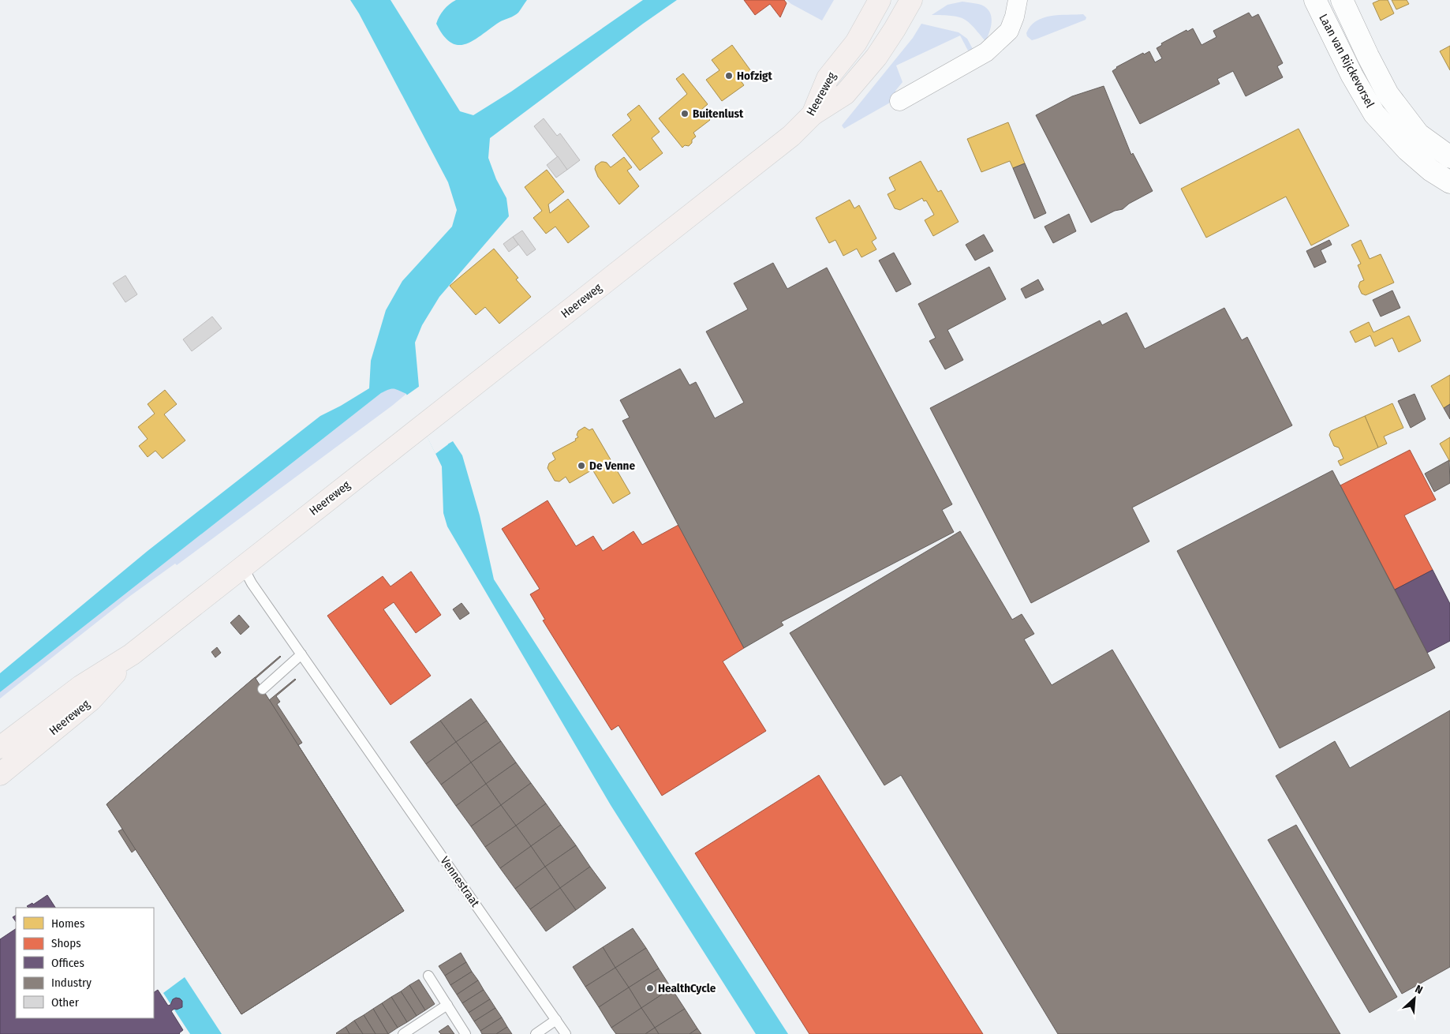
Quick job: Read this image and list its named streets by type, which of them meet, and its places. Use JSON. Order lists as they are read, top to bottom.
{
  "streets": {
    "main road": ["Laan van Rijckevorsel", "Heereweg"],
    "lane": ["Vennestraat"]
  },
  "places": [
    "Hofzigt",
    "Buitenlust",
    "De Venne",
    "HealthCycle"
  ],
  "legend": [
    "Homes",
    "Shops",
    "Offices",
    "Industry",
    "Other"
  ],
  "north": "top right"
}
